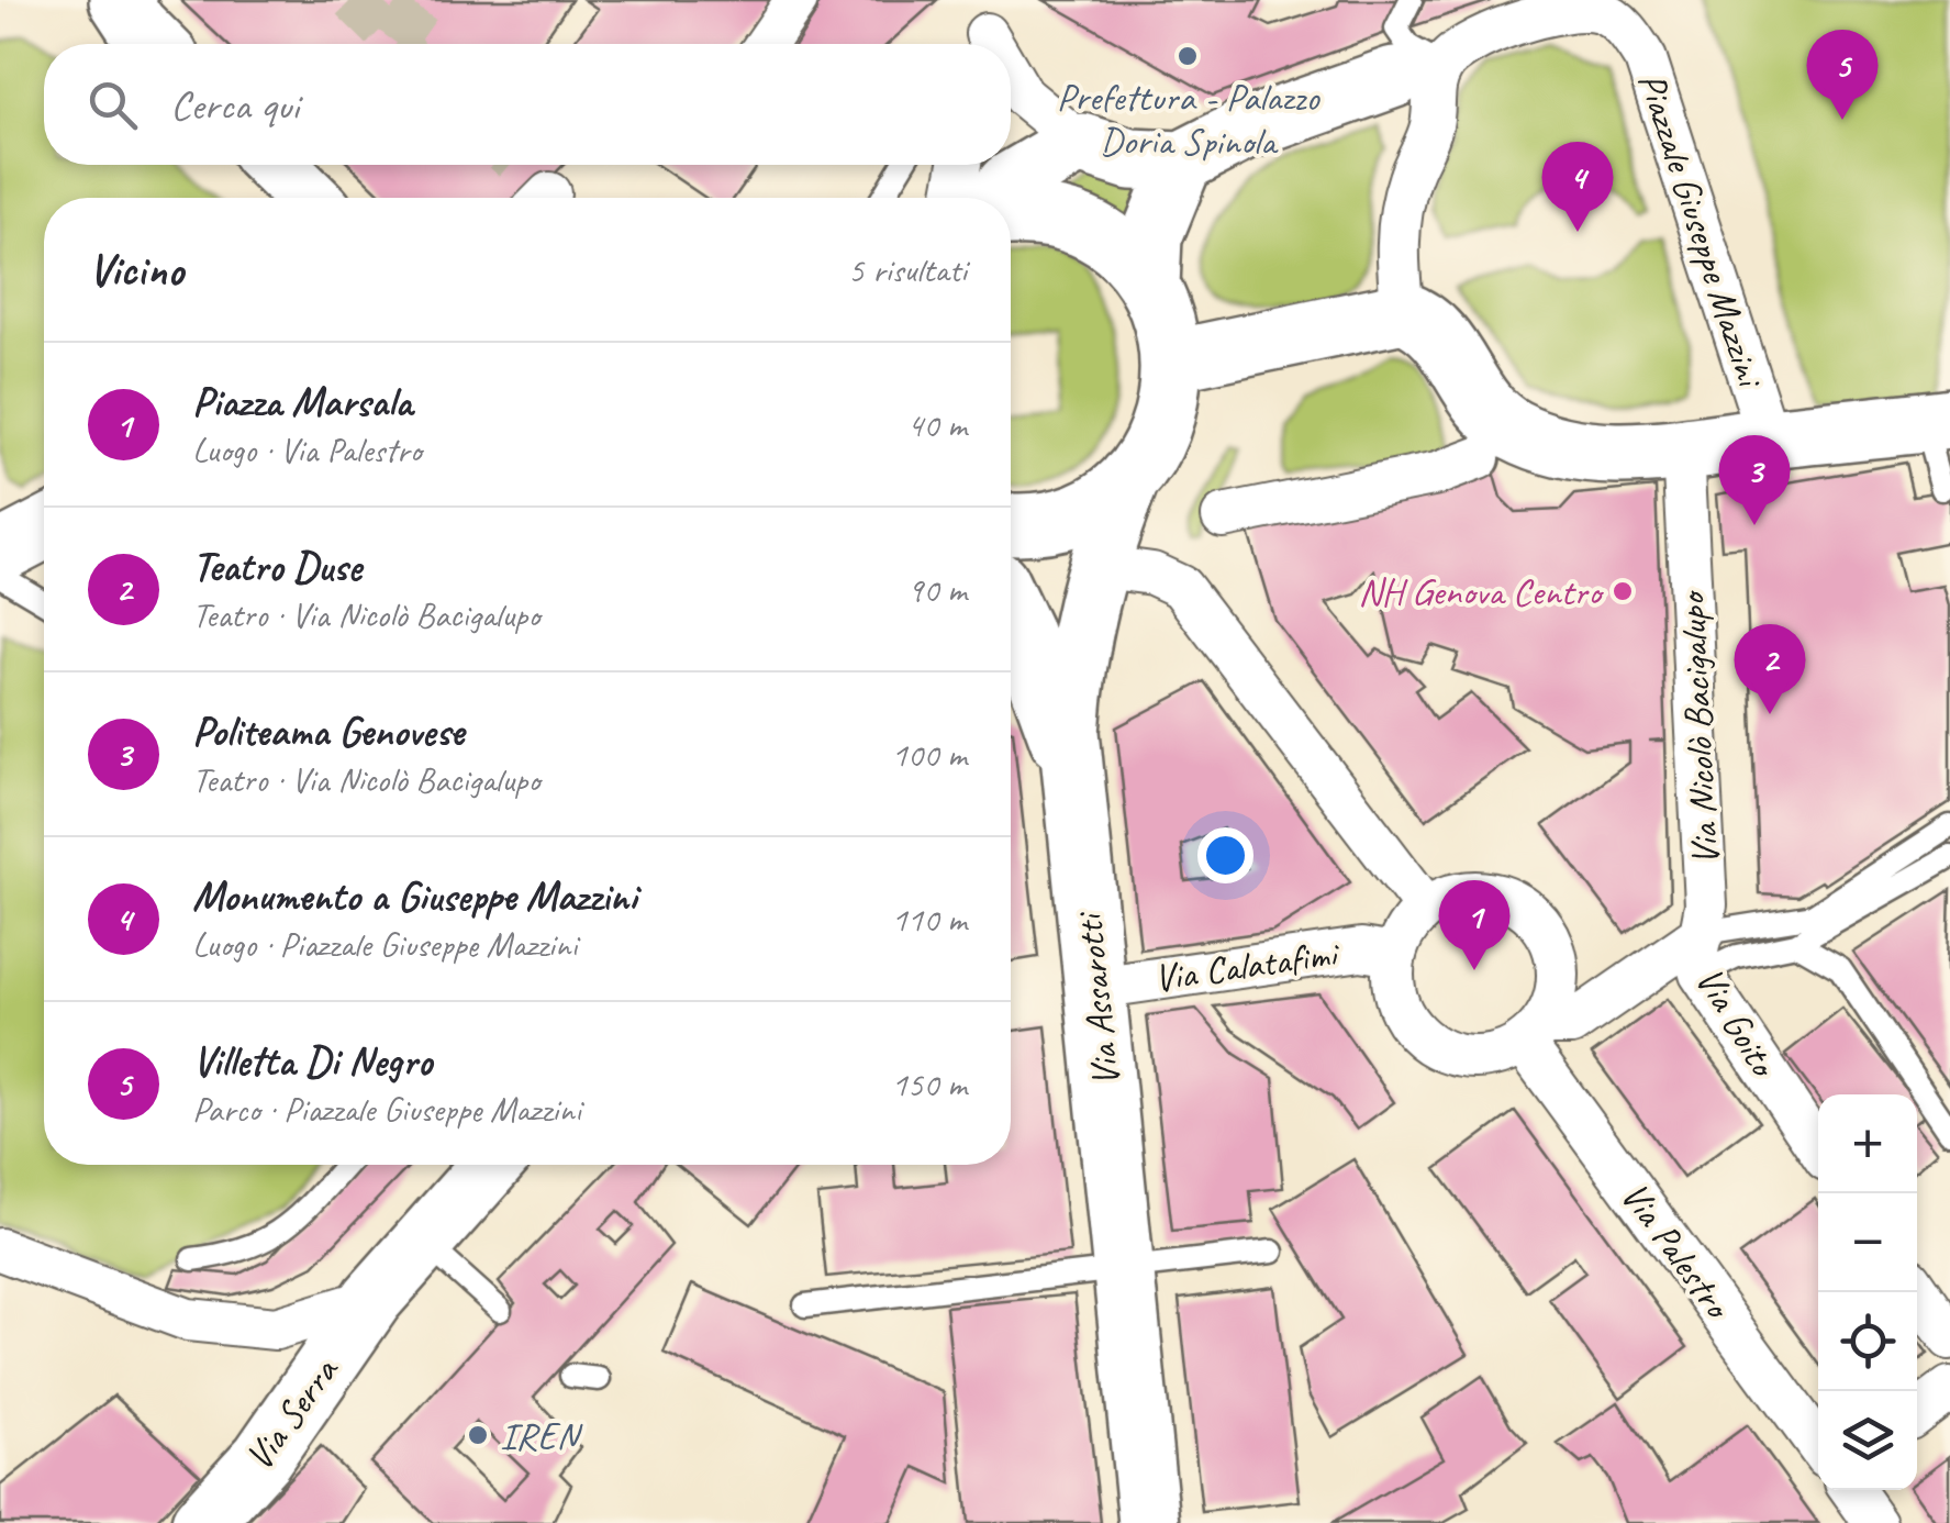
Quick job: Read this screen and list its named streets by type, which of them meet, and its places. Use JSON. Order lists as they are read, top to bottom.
{
  "streets": {
    "main road": ["Via Assarotti", "Via Serra"],
    "street": [
      "Piazzale Giuseppe Mazzini",
      "Via Nicolò Bacigalupo",
      "Via Calatafimi",
      "Via Goito",
      "Via Palestro"
    ]
  },
  "crossings": [
    ["Via Nicolò Bacigalupo", "Via Goito"],
    ["Via Calatafimi", "Via Assarotti"],
    ["Via Calatafimi", "Via Palestro"]
  ],
  "places": ["Prefettura - Palazzo Doria Spinola", "NH Genova Centro", "IREN"],
  "page": {
    "pins": [
      "5",
      "4",
      "3",
      "2",
      "1"
    ],
    "search": "Cerca qui",
    "heading": ["Vicino", "5 risultati"],
    "list": [
      {
        "mark": "1",
        "name": "Piazza Marsala",
        "note": "Luogo · Via Palestro",
        "value": "40 m"
      },
      {
        "mark": "2",
        "name": "Teatro Duse",
        "note": "Teatro · Via Nicolò Bacigalupo",
        "value": "90 m"
      },
      {
        "mark": "3",
        "name": "Politeama Genovese",
        "note": "Teatro · Via Nicolò Bacigalupo",
        "value": "100 m"
      },
      {
        "mark": "4",
        "name": "Monumento a Giuseppe Mazzini",
        "note": "Luogo · Piazzale Giuseppe Mazzini",
        "value": "110 m"
      },
      {
        "mark": "5",
        "name": "Villetta Di Negro",
        "note": "Parco · Piazzale Giuseppe Mazzini",
        "value": "150 m"
      }
    ],
    "map_buttons": ["+", "−"]
  }
}
